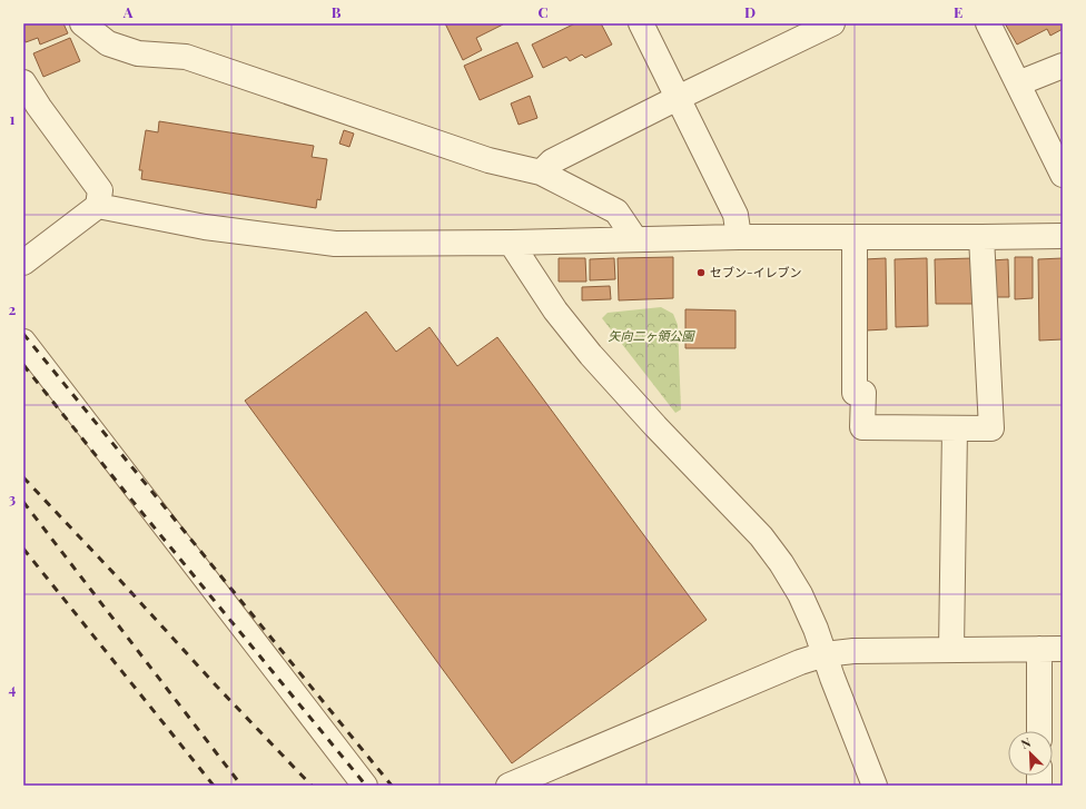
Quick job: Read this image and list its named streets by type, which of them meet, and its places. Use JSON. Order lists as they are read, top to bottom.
{
  "parks": ["矢向二ヶ領公園"],
  "places": ["セブン-イレブン"],
  "north": "top left",
  "grid": {
    "columns": [
      "A",
      "B",
      "C",
      "D",
      "E"
    ],
    "rows": [
      "1",
      "2",
      "3",
      "4"
    ]
  }
}
